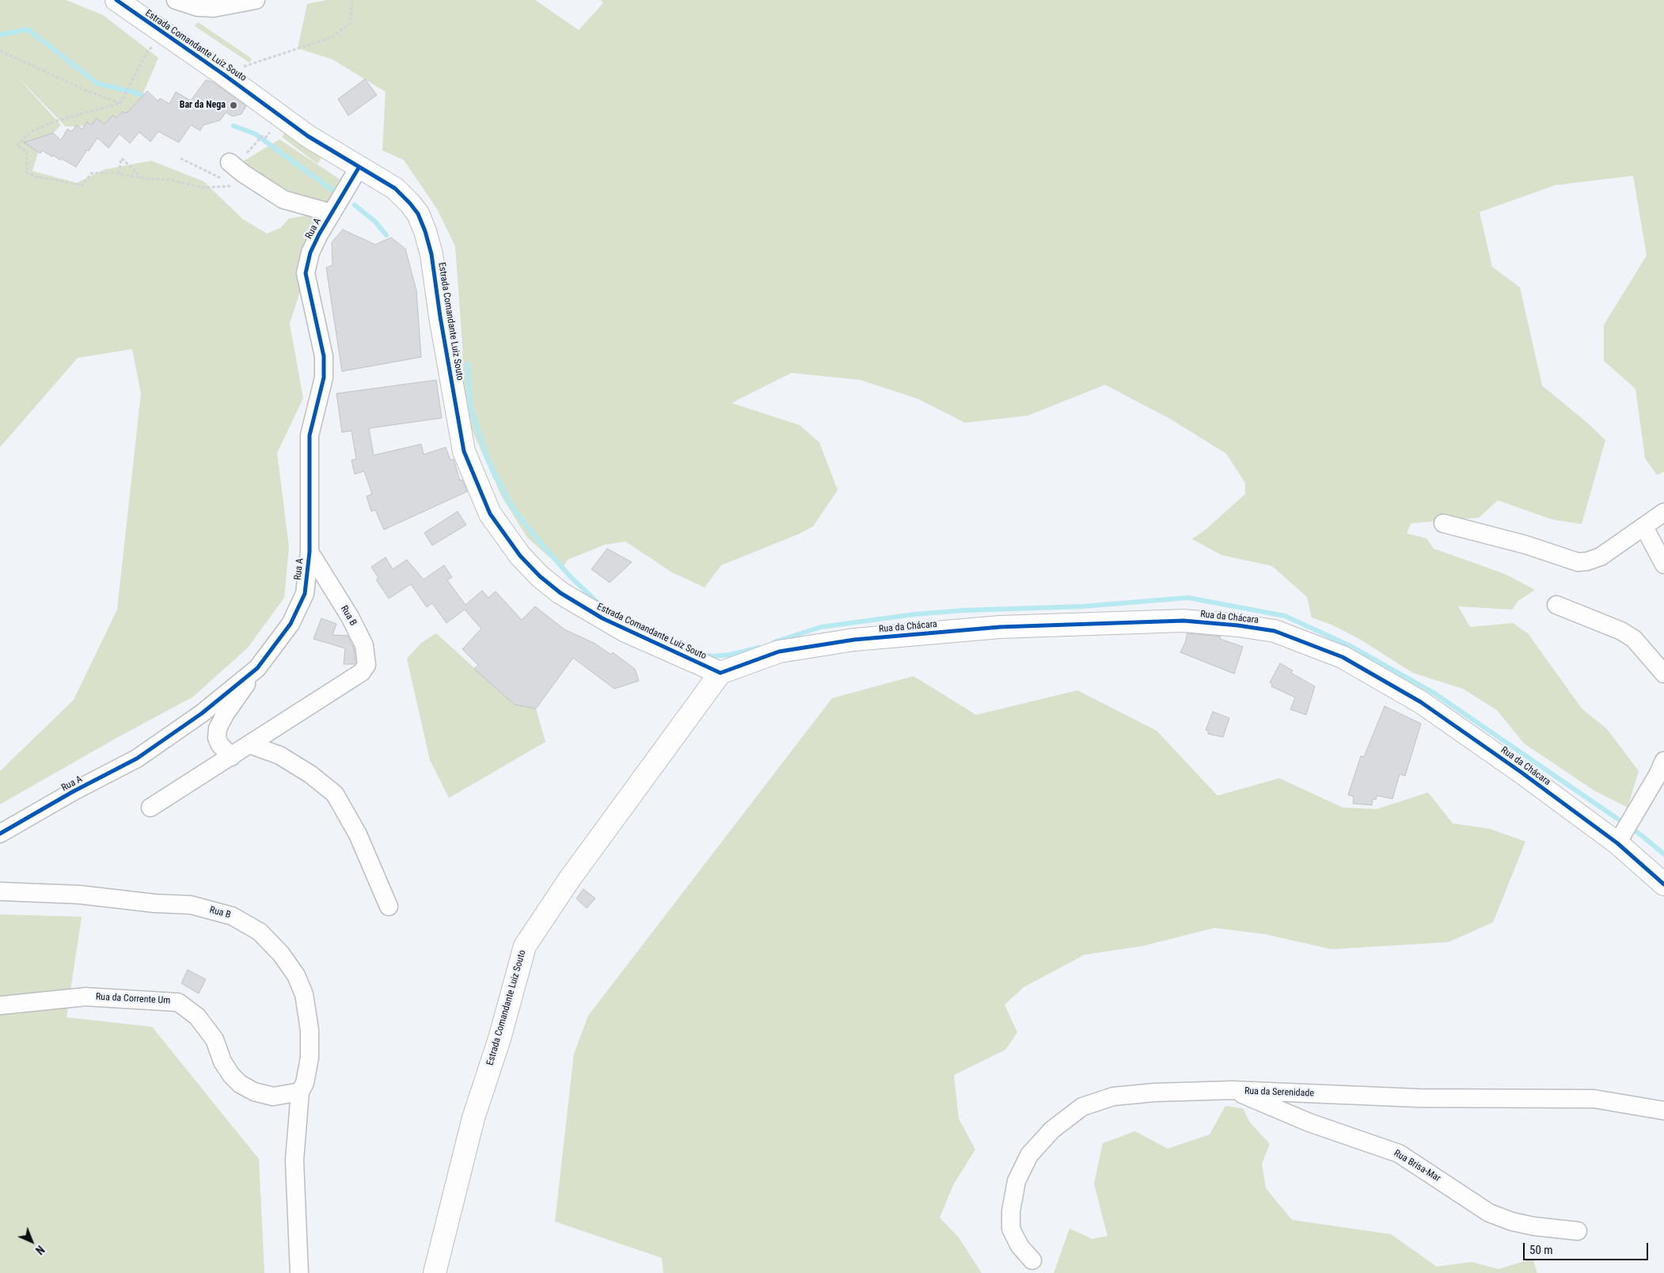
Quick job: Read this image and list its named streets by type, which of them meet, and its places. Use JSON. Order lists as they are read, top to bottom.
{
  "streets": {
    "street": [
      "Estrada Comandante Luiz Souto",
      "Rua A",
      "Rua B",
      "Rua da Chácara",
      "Rua da Corrente Um",
      "Rua da Serenidade",
      "Rua Brisa-Mar"
    ]
  },
  "crossings": [
    ["Estrada Comandante Luiz Souto", "Rua A"],
    ["Estrada Comandante Luiz Souto", "Rua da Chácara"],
    ["Rua A", "Rua B"],
    ["Rua B", "Rua da Corrente Um"],
    ["Rua da Serenidade", "Rua Brisa-Mar"]
  ],
  "places": ["Bar da Nega"],
  "scale_bar": "50 m",
  "north": "bottom right"
}
